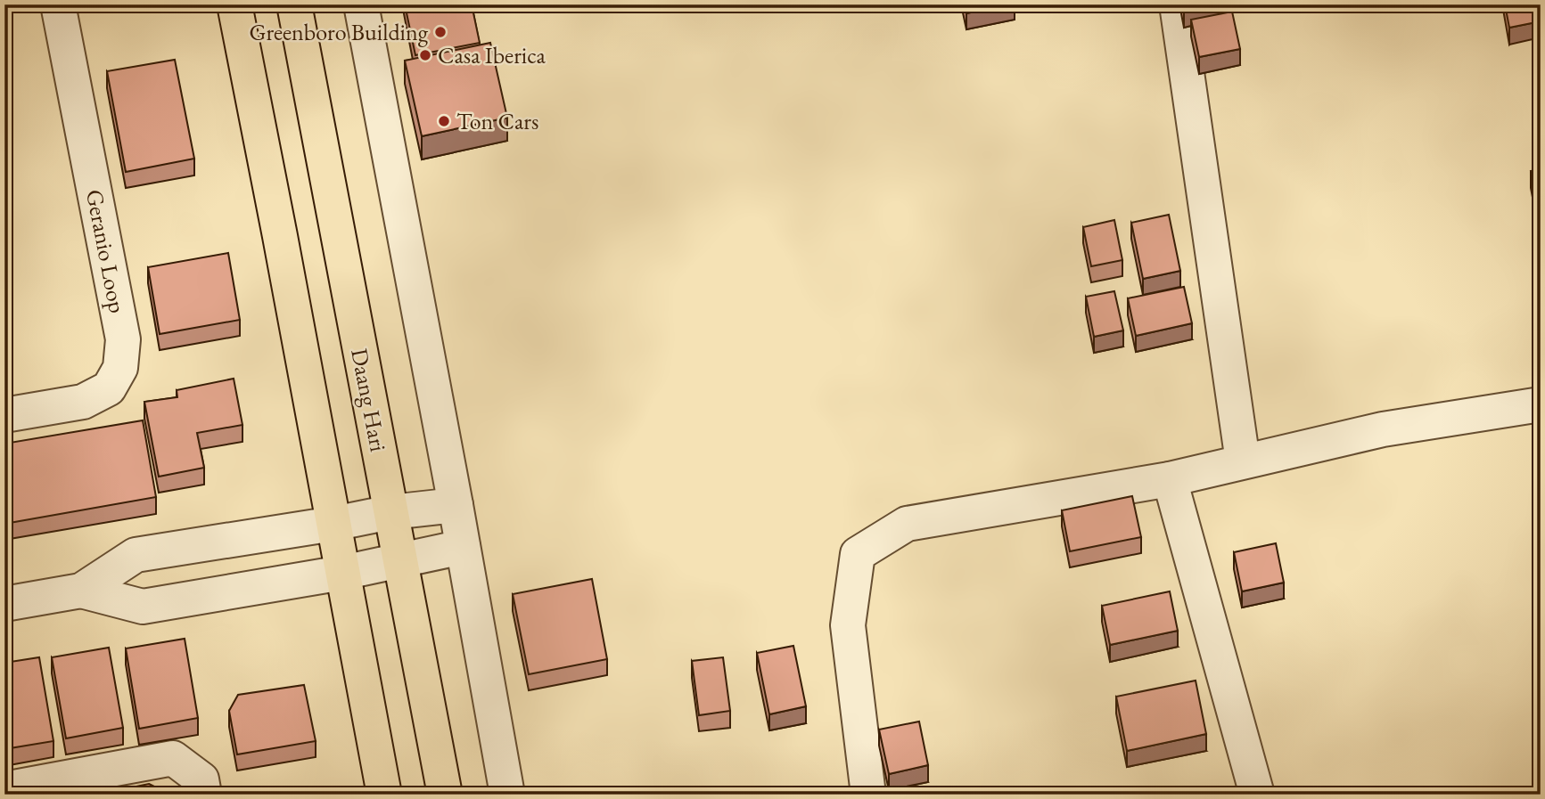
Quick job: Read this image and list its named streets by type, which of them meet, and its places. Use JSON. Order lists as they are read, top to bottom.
{
  "streets": {
    "main road": ["Daang Hari"],
    "street": ["Geranio Loop"]
  },
  "places": ["Greenboro Building", "Casa Iberica", "Ton Cars"]
}
